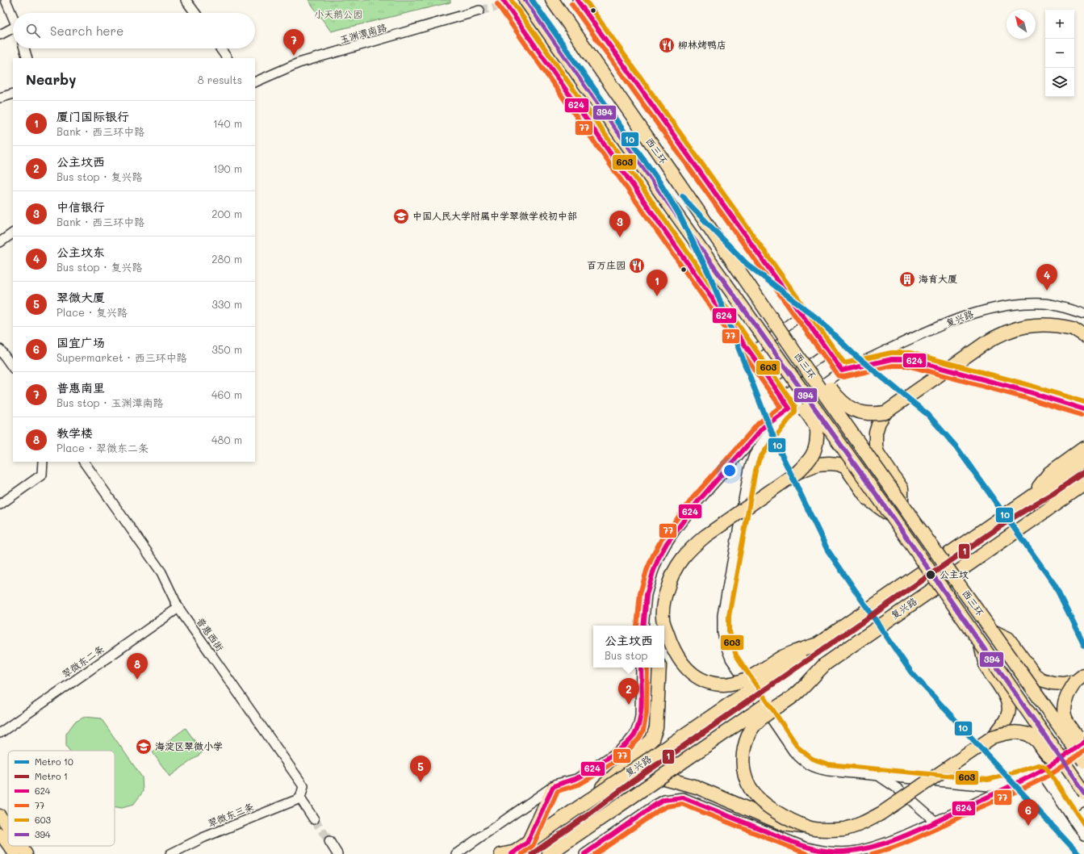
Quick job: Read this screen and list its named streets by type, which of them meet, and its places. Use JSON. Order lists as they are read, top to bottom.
{
  "streets": {
    "highway": ["西三环", "复兴路"],
    "street": [
      "玉渊潭南路",
      "普惠西街",
      "翠微东二条",
      "翠微东三条"
    ]
  },
  "crossings": [
    ["普惠西街", "翠微东二条"],
    ["普惠西街", "翠微东三条"]
  ],
  "parks": ["小天鹅公园"],
  "places": {
    "restaurant": ["柳林烤鸭店", "百万庄园"],
    "school or university": ["中国人民大学附属中学翠微学校初中部", "海淀区翠微小学"],
    "building": ["海育大厦"],
    "other": ["公主坟"]
  },
  "lines": [
    "metro line 10",
    "transit line 624",
    "transit line 603",
    "transit line 394",
    "transit line 77",
    "metro line 1"
  ],
  "legend": [
    "Metro 10",
    "Metro 1",
    "624",
    "77",
    "603",
    "394"
  ],
  "north": "top left",
  "page": {
    "map_buttons": ["+", "−"],
    "search": "Search here",
    "pins": [
      "7",
      "3",
      "4",
      "1",
      "8",
      "2",
      "5",
      "6"
    ],
    "heading": ["Nearby", "8 results"],
    "list": [
      {
        "mark": "1",
        "name": "厦门国际银行",
        "note": "Bank · 西三环中路",
        "value": "140 m"
      },
      {
        "mark": "2",
        "name": "公主坟西",
        "note": "Bus stop · 复兴路",
        "value": "190 m"
      },
      {
        "mark": "3",
        "name": "中信银行",
        "note": "Bank · 西三环中路",
        "value": "200 m"
      },
      {
        "mark": "4",
        "name": "公主坟东",
        "note": "Bus stop · 复兴路",
        "value": "280 m"
      },
      {
        "mark": "5",
        "name": "翠微大厦",
        "note": "Place · 复兴路",
        "value": "330 m"
      },
      {
        "mark": "6",
        "name": "国宜广场",
        "note": "Supermarket · 西三环中路",
        "value": "350 m"
      },
      {
        "mark": "7",
        "name": "普惠南里",
        "note": "Bus stop · 玉渊潭南路",
        "value": "460 m"
      },
      {
        "mark": "8",
        "name": "教学楼",
        "note": "Place · 翠微东二条",
        "value": "480 m"
      }
    ],
    "popup": ["公主坟西", "Bus stop"]
  }
}
